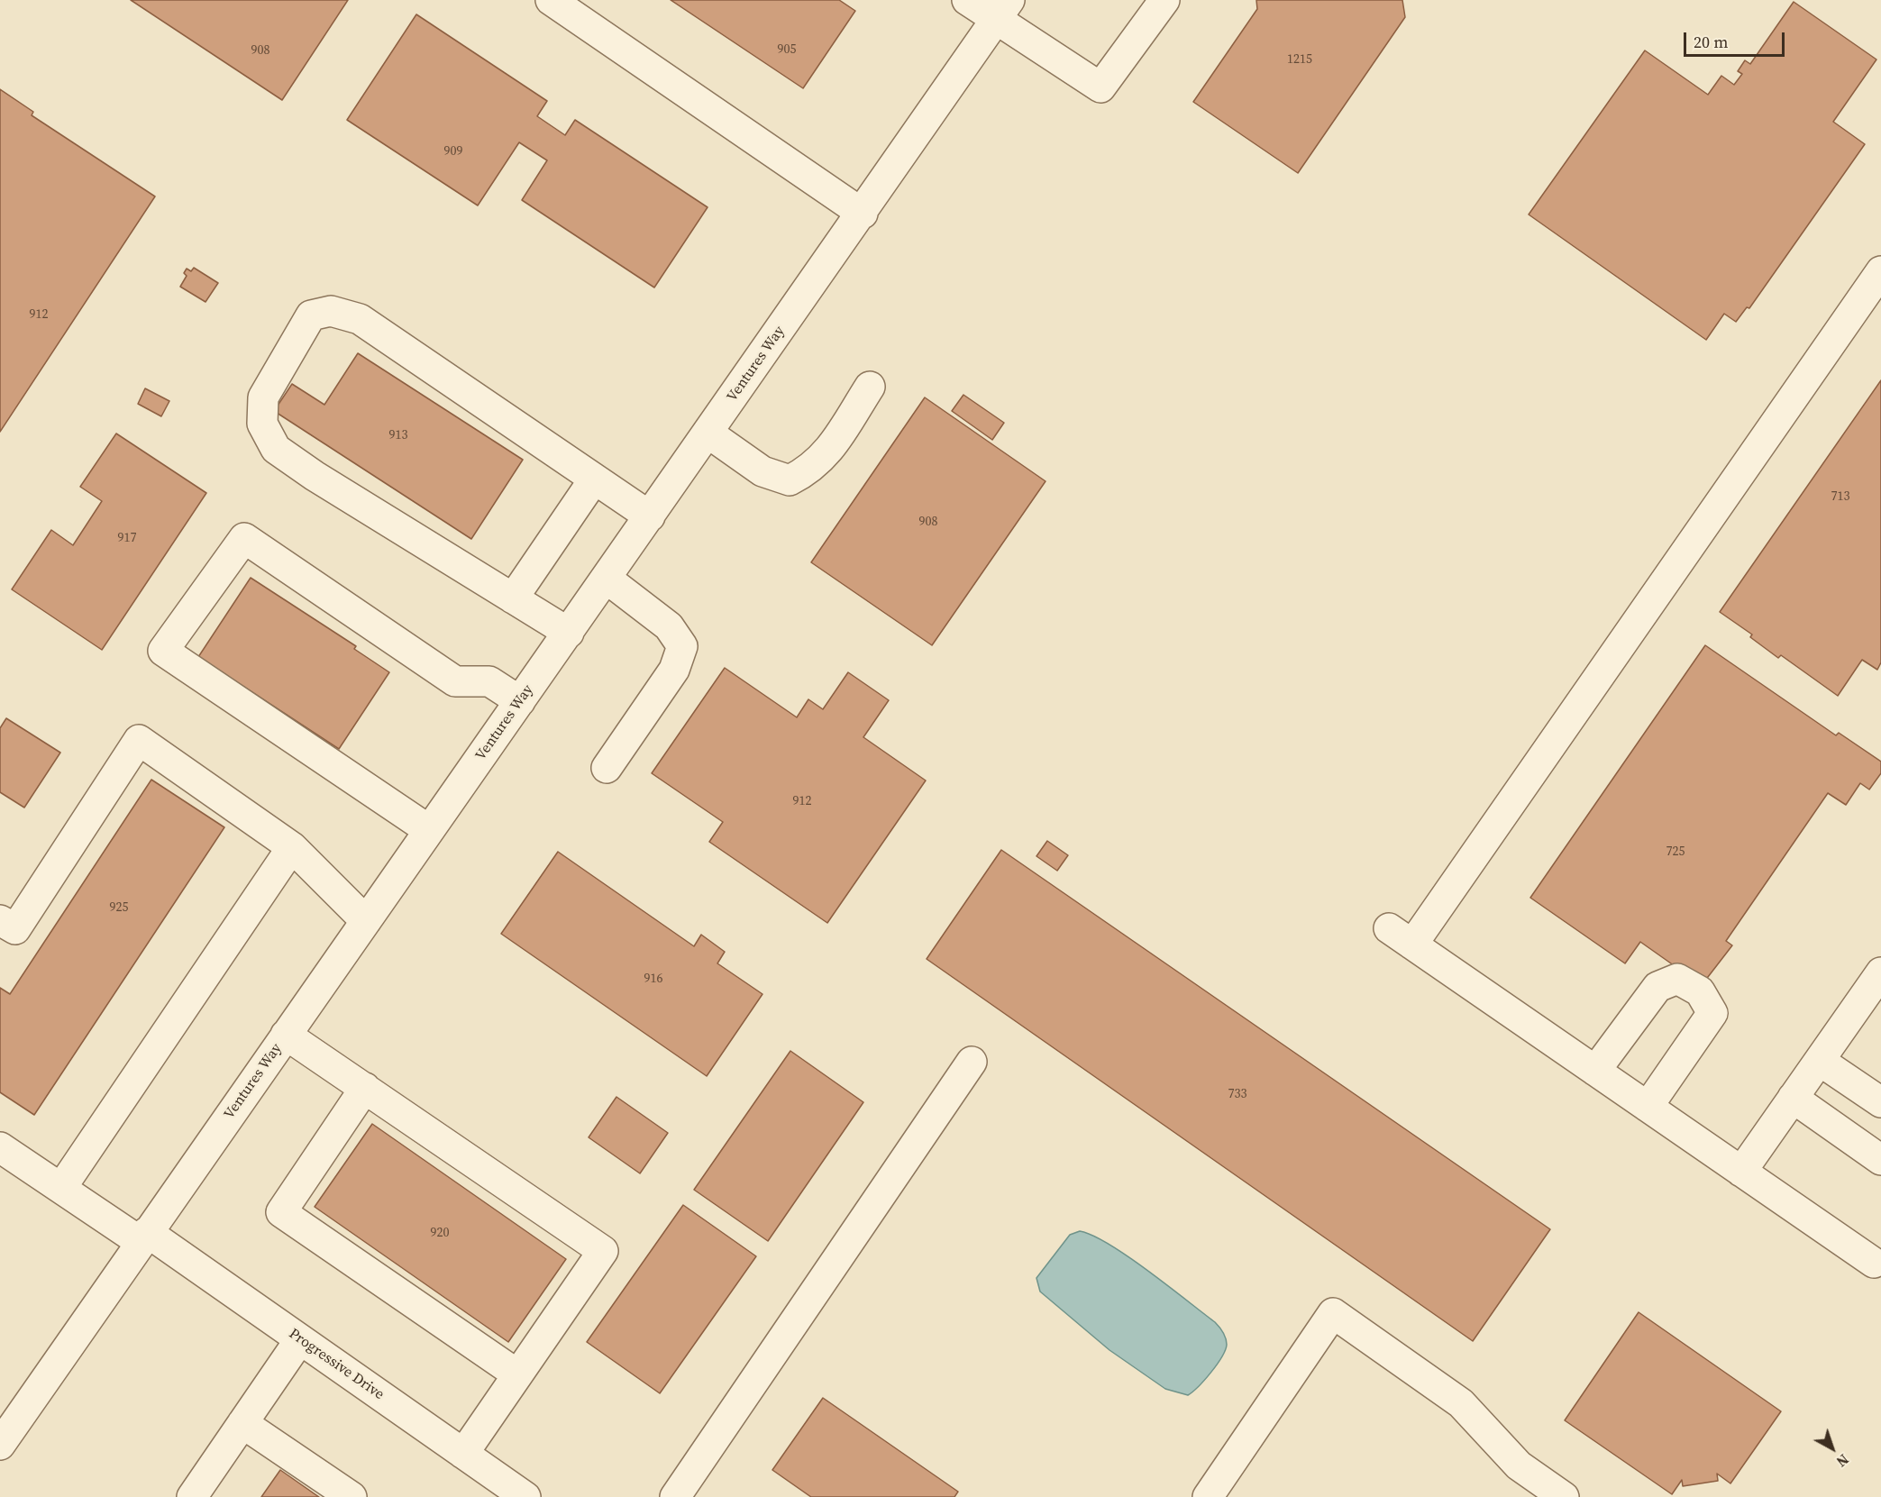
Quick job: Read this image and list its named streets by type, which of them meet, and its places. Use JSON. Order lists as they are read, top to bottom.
{
  "streets": {
    "street": ["Ventures Way", "Progressive Drive"]
  },
  "crossings": [
    ["Ventures Way", "Progressive Drive"]
  ],
  "house_numbers": [
    "905",
    "908",
    "1215",
    "909",
    "912",
    "913",
    "713",
    "908",
    "917",
    "912",
    "725",
    "925",
    "916",
    "733",
    "920"
  ],
  "scale_bar": "20 m",
  "north": "bottom right"
}
